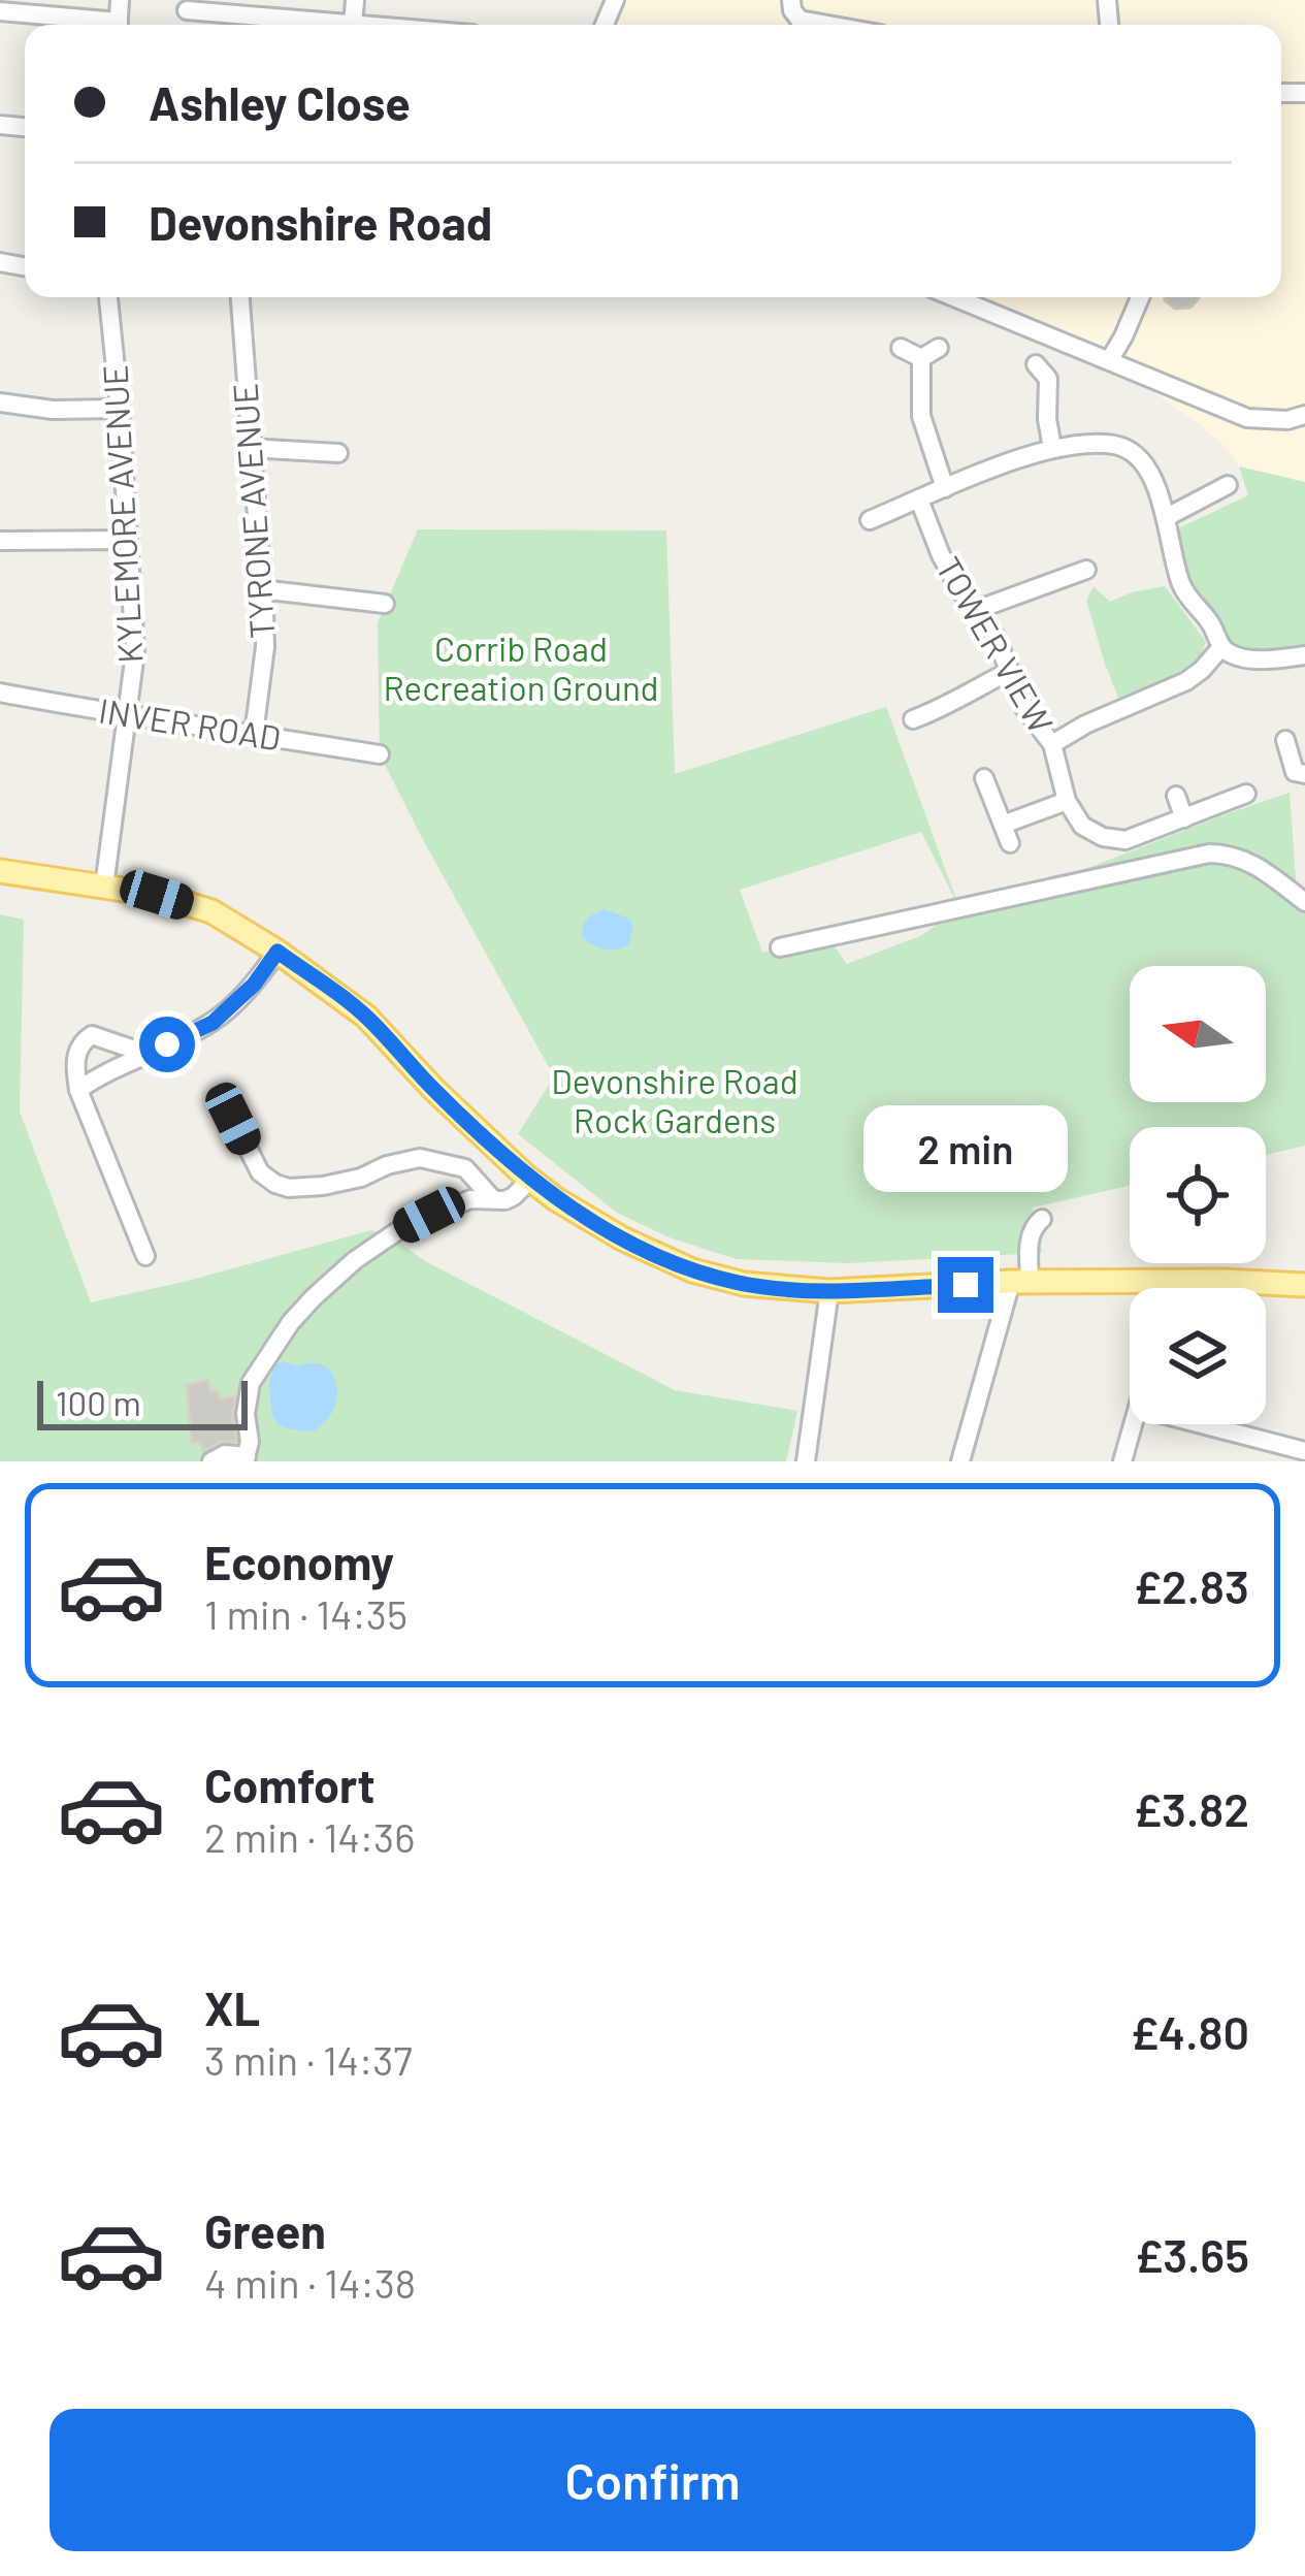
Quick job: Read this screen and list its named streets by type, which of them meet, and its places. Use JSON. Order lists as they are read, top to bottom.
{
  "streets": {
    "street": [
      "TYRONE AVENUE",
      "KYLEMORE AVENUE",
      "TOWER VIEW",
      "INVER ROAD"
    ]
  },
  "crossings": [
    ["TYRONE AVENUE", "INVER ROAD"],
    ["KYLEMORE AVENUE", "INVER ROAD"]
  ],
  "parks": ["Corrib Road Recreation Ground", "Devonshire Road Rock Gardens"],
  "scale_bar": "100 m",
  "north": "left",
  "page": {
    "banner": ["Ashley Close", "Devonshire Road"],
    "bubble": "2 min",
    "scale": "100 m",
    "list": [
      {
        "name": "Economy",
        "note": "1 min · 14:35",
        "value": "£2.83"
      },
      {
        "name": "Comfort",
        "note": "2 min · 14:36",
        "value": "£3.82"
      },
      {
        "name": "XL",
        "note": "3 min · 14:37",
        "value": "£4.80"
      },
      {
        "name": "Green",
        "note": "4 min · 14:38",
        "value": "£3.65"
      }
    ],
    "buttons": "Confirm"
  }
}
